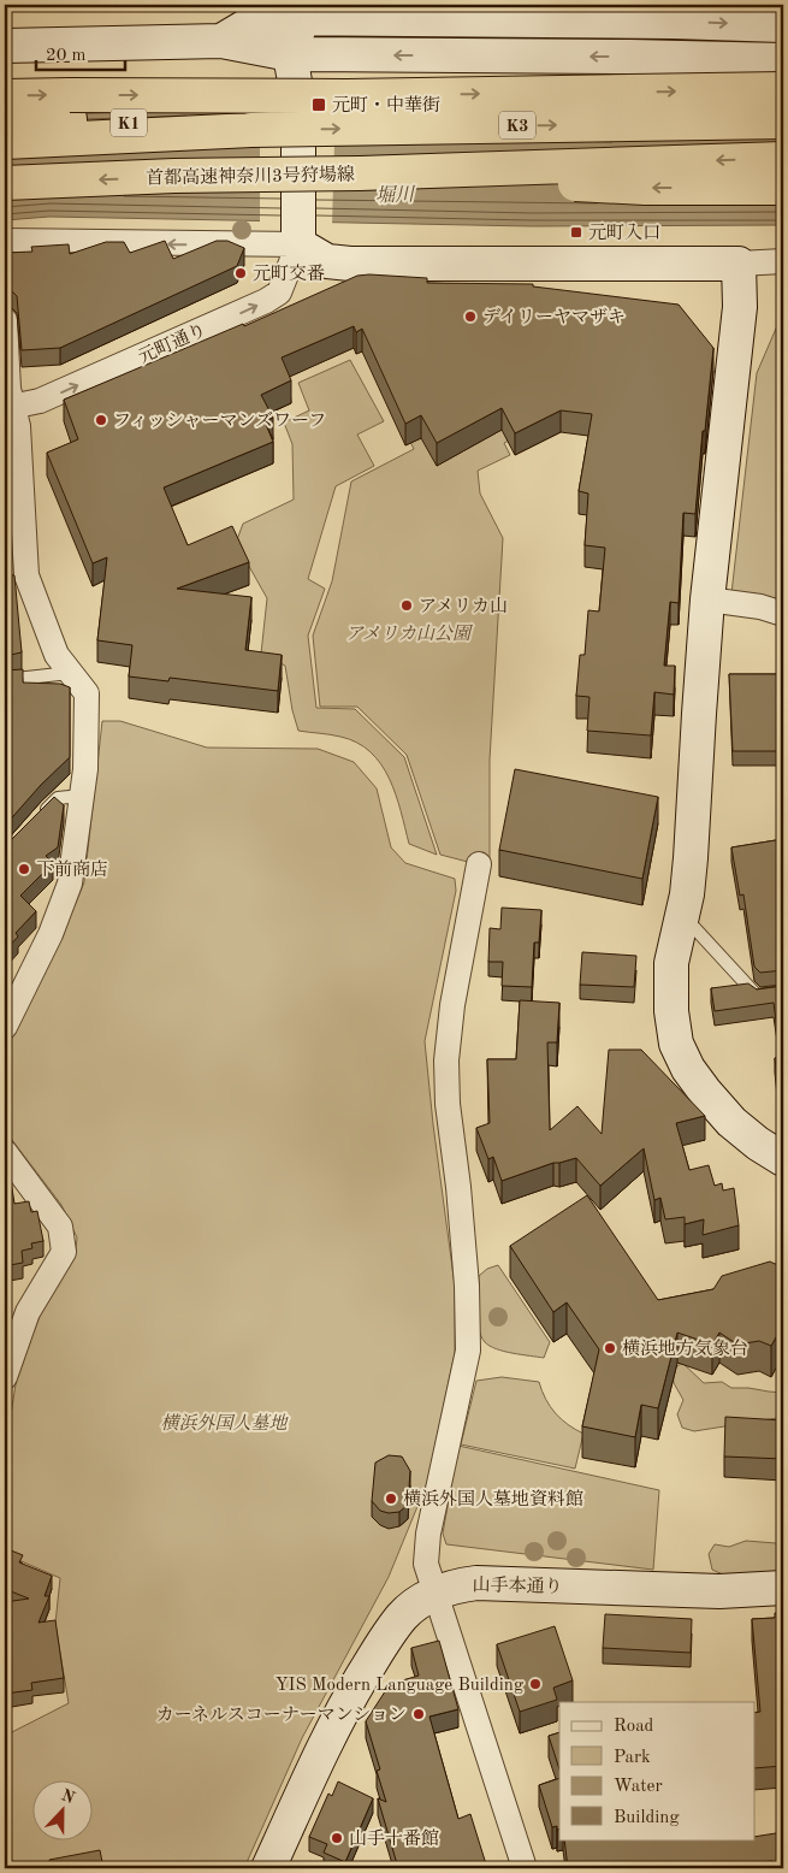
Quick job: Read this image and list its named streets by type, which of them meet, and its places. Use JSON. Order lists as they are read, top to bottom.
{
  "streets": {
    "highway": ["K1", "K3", "首都高速神奈川3号狩場線"],
    "street": ["元町通り", "山手本通り"]
  },
  "crossings": [
    ["K1", "K3"]
  ],
  "one_way": ["元町通り"],
  "water": ["堀川"],
  "parks": ["アメリカ山公園", "横浜外国人墓地"],
  "places": {
    "transit": ["元町・中華街", "元町入口"],
    "other": [
      "元町交番",
      "デイリーヤマザキ",
      "フィッシャーマンズワーフ",
      "アメリカ山",
      "下前商店",
      "横浜地方気象台",
      "横浜外国人墓地資料館",
      "YIS Modern Language Building",
      "カーネルスコーナーマンション",
      "山手十番館"
    ]
  },
  "legend": [
    "Road",
    "Park",
    "Water",
    "Building"
  ],
  "scale_bar": "20 m",
  "north": "top"
}
